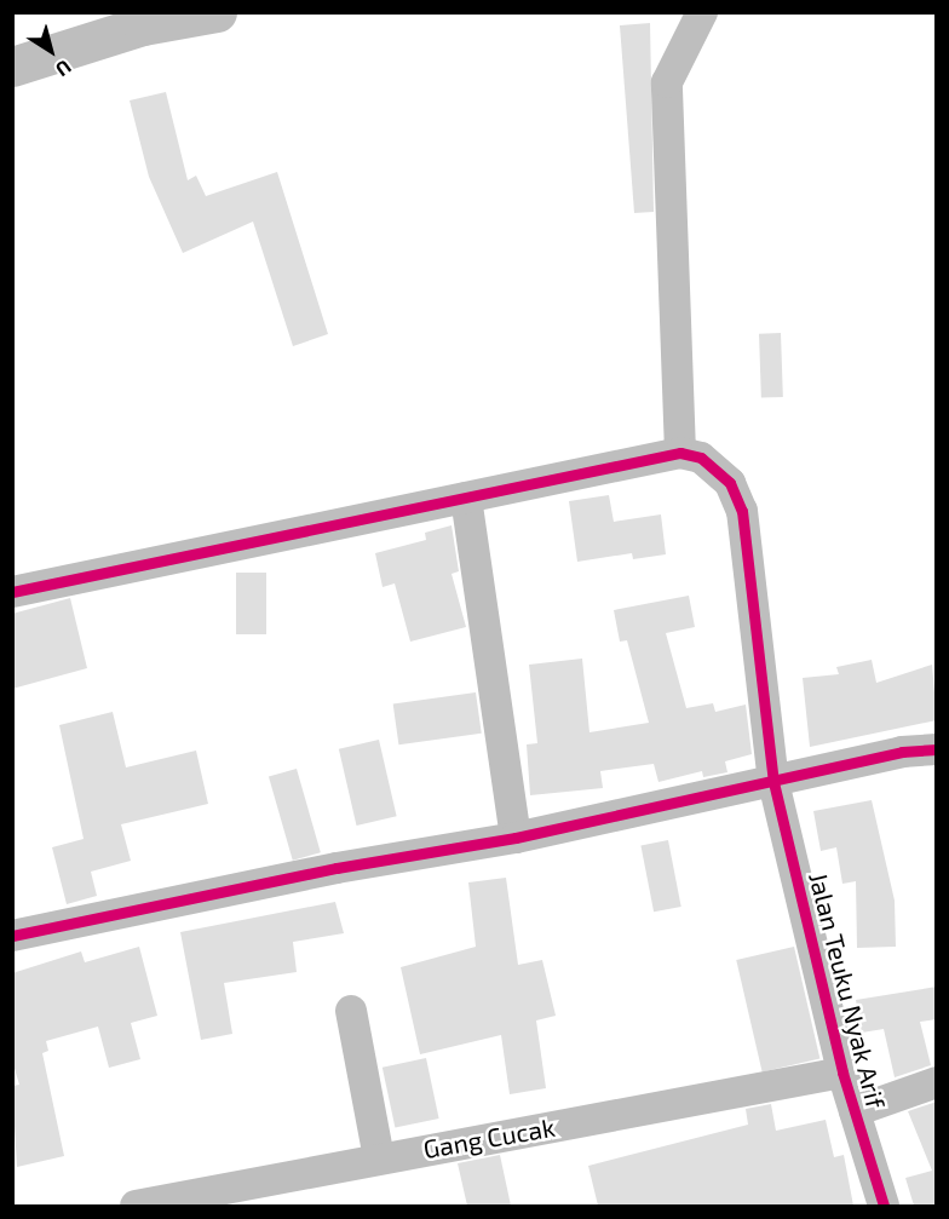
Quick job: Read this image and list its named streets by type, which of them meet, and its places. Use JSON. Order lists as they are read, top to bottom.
{
  "streets": {
    "street": ["Jalan Teuku Nyak Arif", "Gang Cucak"]
  },
  "crossings": [
    ["Jalan Teuku Nyak Arif", "Gang Cucak"]
  ],
  "north": "bottom right"
}
